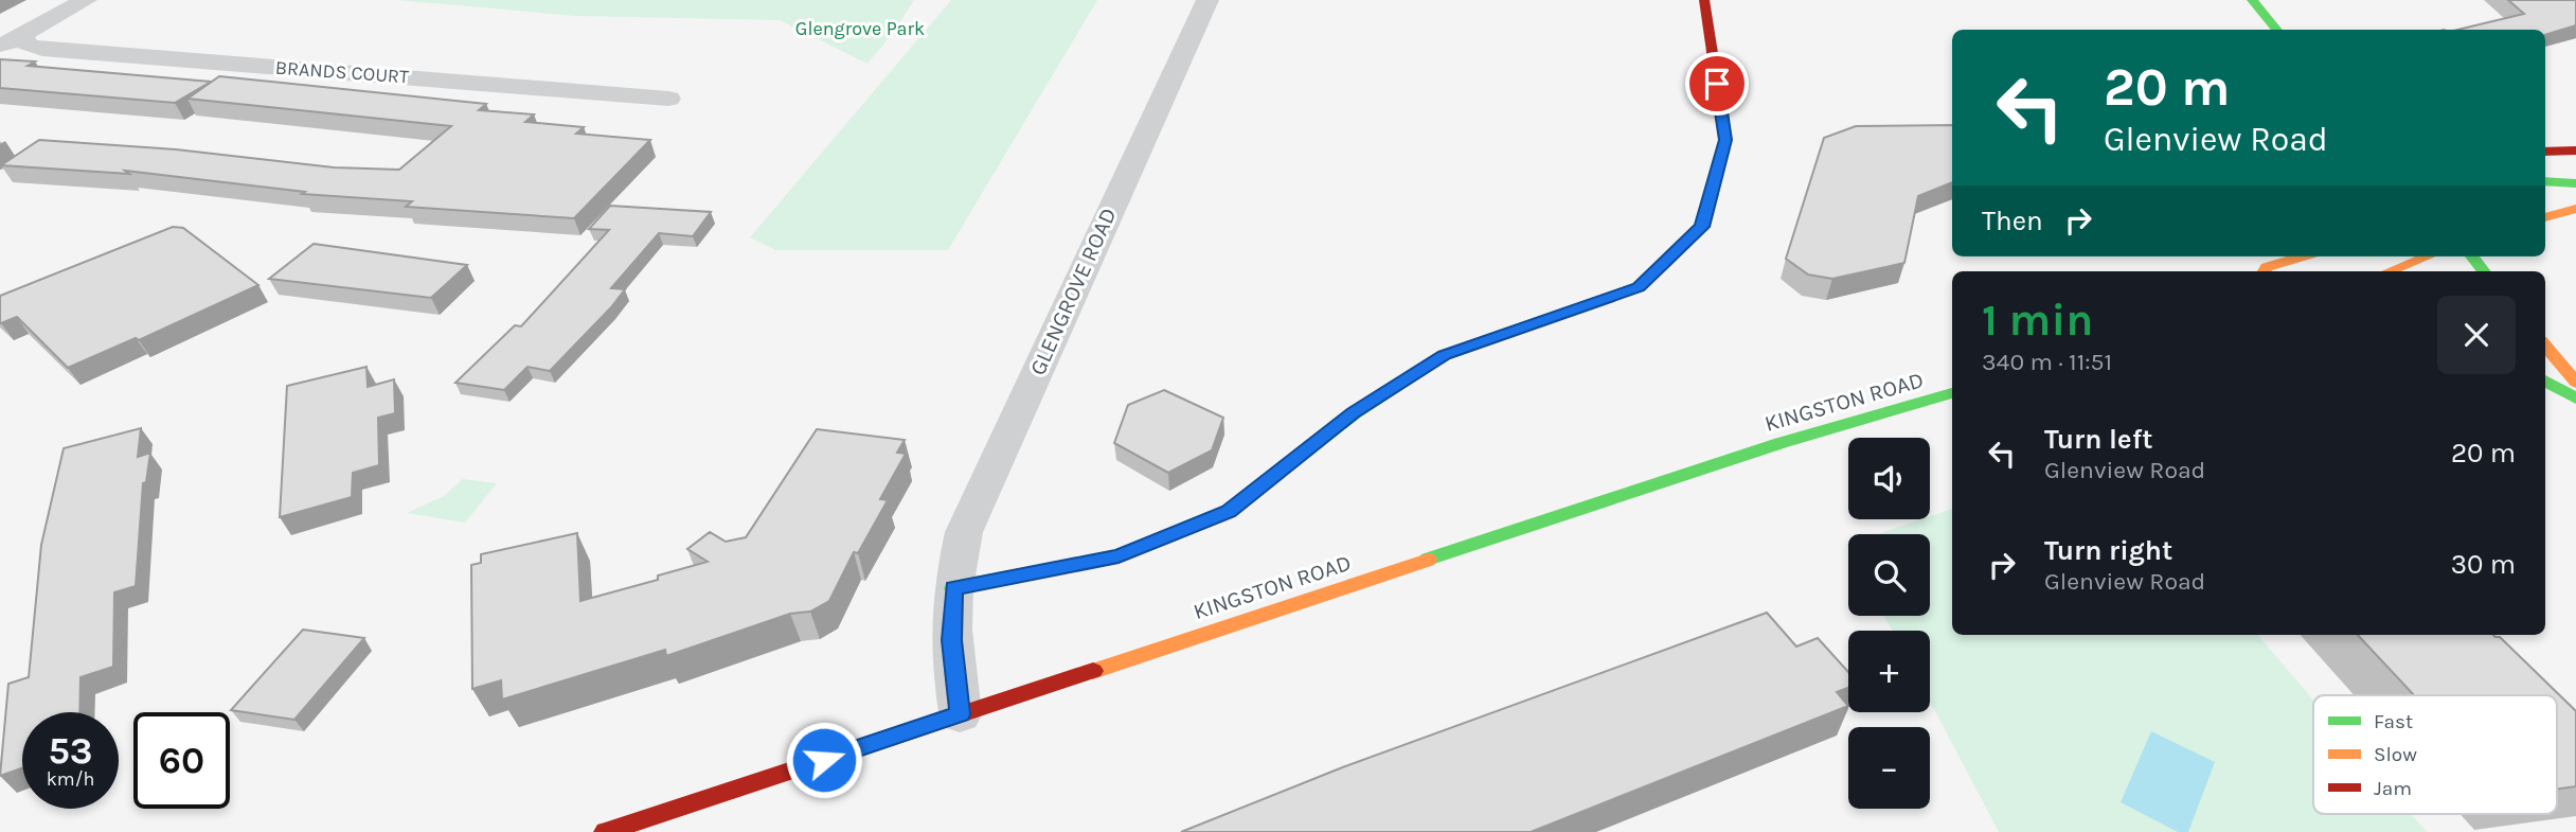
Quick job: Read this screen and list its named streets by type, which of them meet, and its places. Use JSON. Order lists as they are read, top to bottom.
{
  "streets": {
    "street": ["BRANDS COURT", "GLENGROVE ROAD", "KINGSTON ROAD"]
  },
  "crossings": [
    ["GLENGROVE ROAD", "KINGSTON ROAD"]
  ],
  "parks": ["Glengrove Park"],
  "legend": ["Fast", "Slow", "Jam"],
  "page": {
    "turn": ["20 m", "Glenview Road"],
    "then": "Then",
    "heading": ["1 min", "340 m · 11:51"],
    "list": [
      {
        "name": "Turn left",
        "note": "Glenview Road",
        "value": "20 m"
      },
      {
        "name": "Turn right",
        "note": "Glenview Road",
        "value": "30 m"
      }
    ],
    "map_buttons": ["+", "−"],
    "speed": "53 km/h",
    "limit": "60"
  }
}
